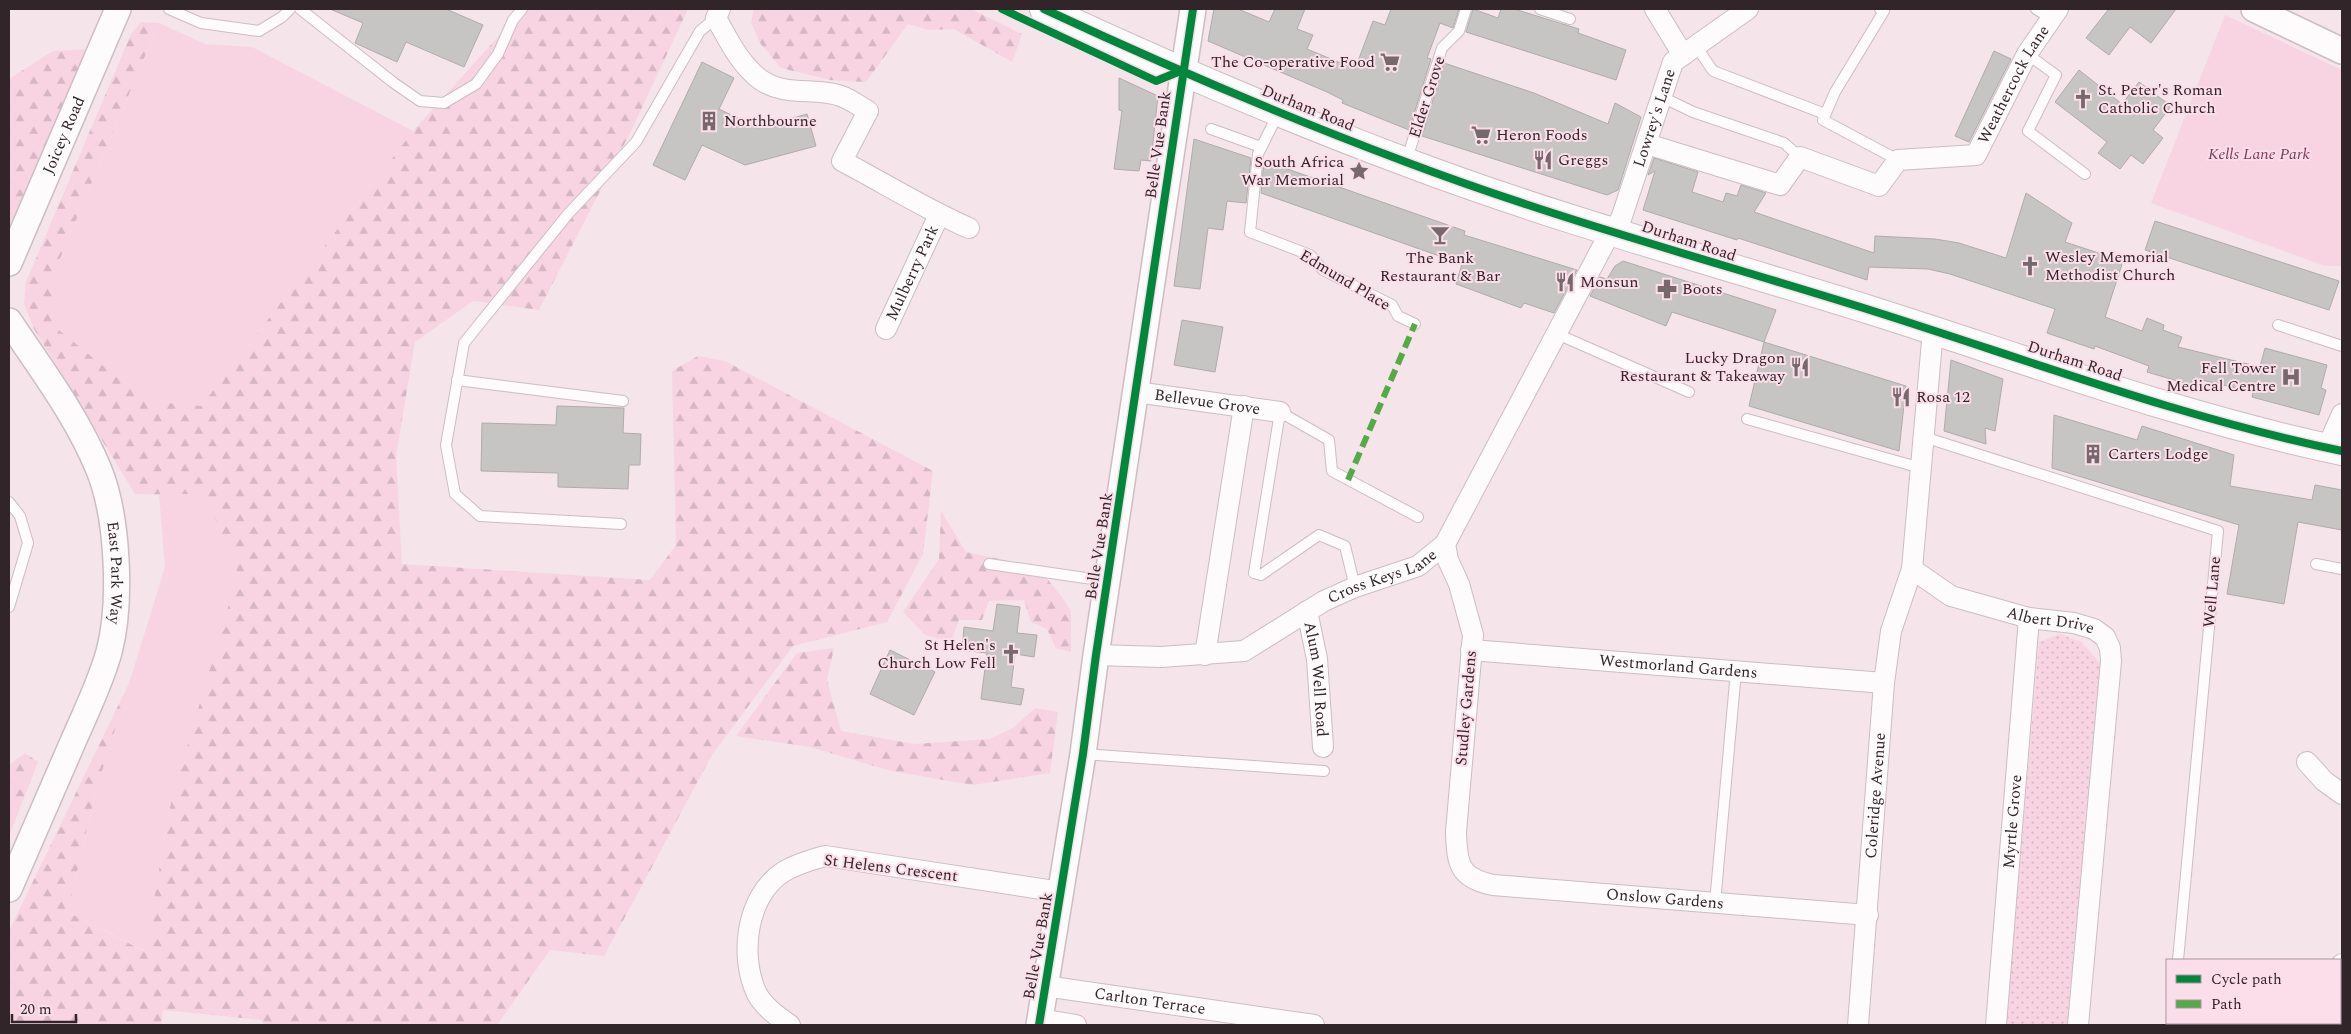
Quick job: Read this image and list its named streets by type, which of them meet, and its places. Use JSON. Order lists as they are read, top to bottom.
{
  "streets": {
    "main road": ["Durham Road"],
    "street": [
      "Weathercock Lane",
      "Lowrey's Lane",
      "Joicey Road",
      "Belle Vue Bank",
      "Mulberry Park",
      "Bellevue Grove",
      "East Park Way",
      "Cross Keys Lane",
      "Albert Drive",
      "Westmorland Gardens",
      "Alum Well Road",
      "Studley Gardens",
      "Coleridge Avenue",
      "Myrtle Grove",
      "St Helens Crescent",
      "Onslow Gardens",
      "Carlton Terrace"
    ],
    "lane": ["Elder Grove", "Edmund Place", "Well Lane"]
  },
  "crossings": [
    ["Elder Grove", "Durham Road"],
    ["Durham Road", "Lowrey's Lane"],
    ["Durham Road", "Belle Vue Bank"],
    ["Durham Road", "Edmund Place"],
    ["Durham Road", "Cross Keys Lane"],
    ["Lowrey's Lane", "Cross Keys Lane"],
    ["Belle Vue Bank", "Bellevue Grove"],
    ["Belle Vue Bank", "Cross Keys Lane"],
    ["Belle Vue Bank", "St Helens Crescent"],
    ["Belle Vue Bank", "Carlton Terrace"],
    ["Cross Keys Lane", "Alum Well Road"],
    ["Cross Keys Lane", "Studley Gardens"],
    ["Albert Drive", "Coleridge Avenue"],
    ["Albert Drive", "Myrtle Grove"],
    ["Westmorland Gardens", "Studley Gardens"],
    ["Westmorland Gardens", "Coleridge Avenue"],
    ["Studley Gardens", "Onslow Gardens"],
    ["Coleridge Avenue", "Onslow Gardens"]
  ],
  "parks": ["Kells Lane Park"],
  "places": {
    "supermarket": ["The Co-operative Food", "Heron Foods"],
    "church": ["St. Peter's Roman Catholic Church", "Wesley Memorial Methodist Church", "St Helen's Church Low Fell"],
    "building": ["Northbourne", "Carters Lodge"],
    "restaurant": [
      "Greggs",
      "Monsun",
      "Lucky Dragon Restaurant & Takeaway",
      "Rosa 12"
    ],
    "place": ["South Africa War Memorial"],
    "bar": ["The Bank Restaurant & Bar"],
    "pharmacy": ["Boots"],
    "hospital": ["Fell Tower Medical Centre"]
  },
  "legend": ["Cycle path", "Path"],
  "scale_bar": "20 m"
}
